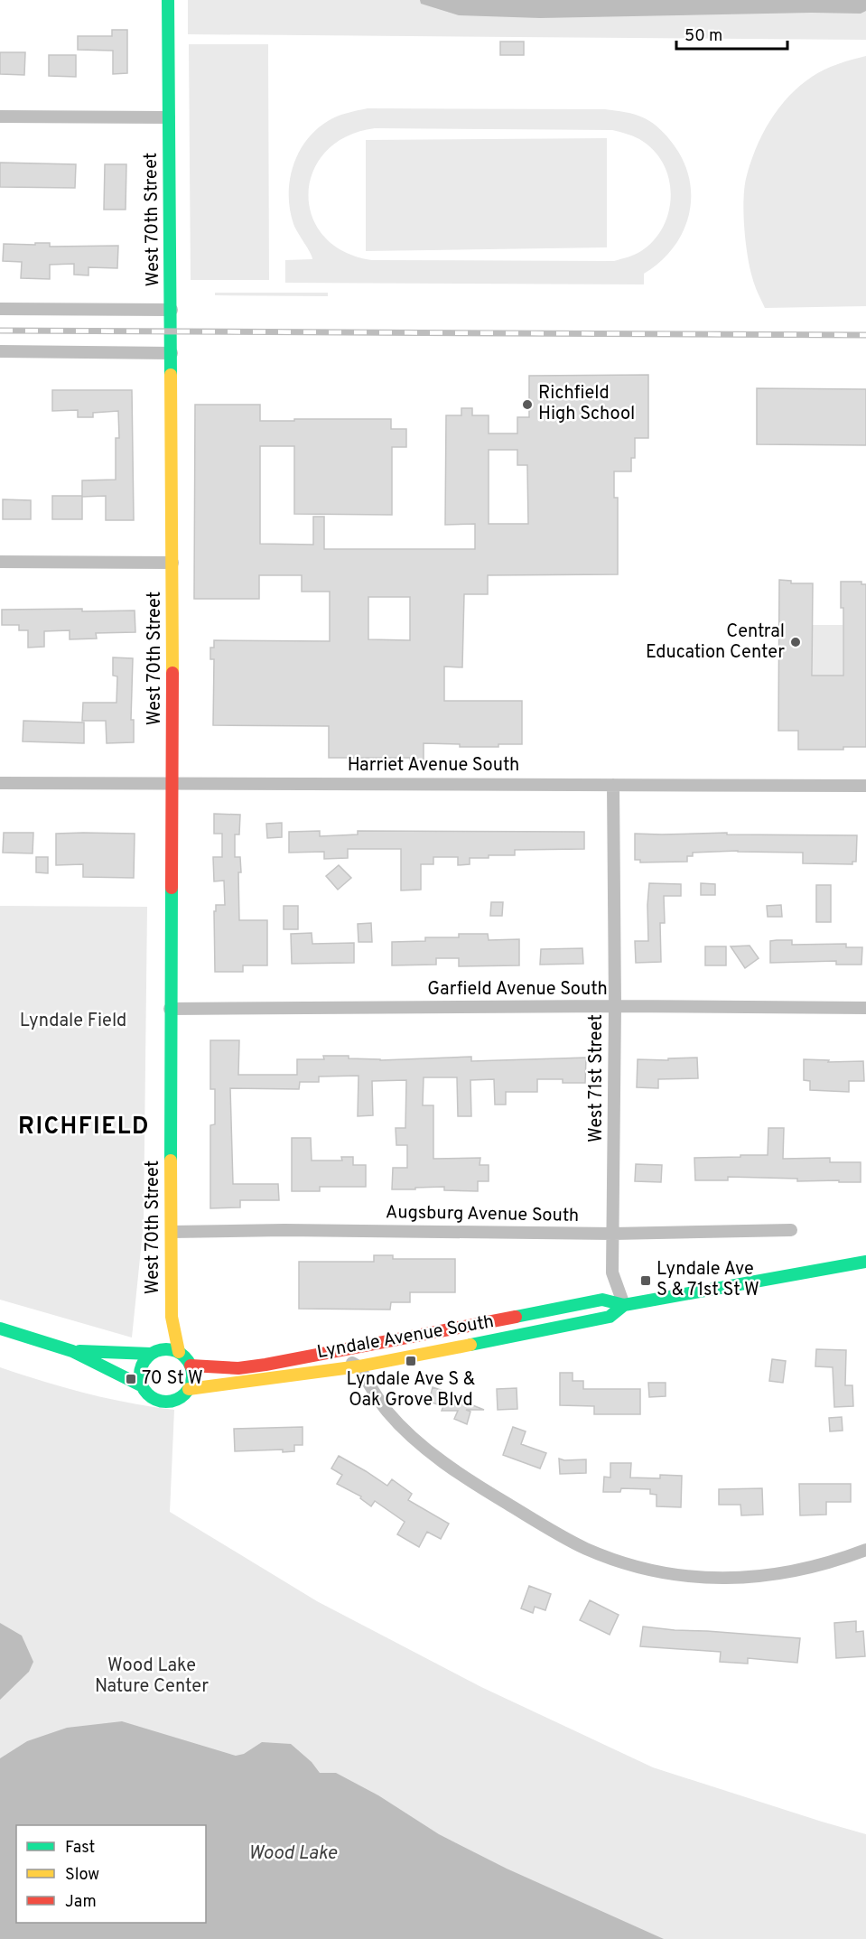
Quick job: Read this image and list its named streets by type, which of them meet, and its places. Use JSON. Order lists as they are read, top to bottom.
{
  "streets": {
    "main road": ["West 70th Street", "Lyndale Avenue South"],
    "street": [
      "Harriet Avenue South",
      "Garfield Avenue South",
      "West 71st Street",
      "Augsburg Avenue South"
    ]
  },
  "crossings": [
    ["West 70th Street", "Harriet Avenue South"],
    ["West 70th Street", "Garfield Avenue South"],
    ["West 70th Street", "Augsburg Avenue South"],
    ["West 70th Street", "Lyndale Avenue South"],
    ["Harriet Avenue South", "West 71st Street"],
    ["Garfield Avenue South", "West 71st Street"],
    ["West 71st Street", "Augsburg Avenue South"],
    ["West 71st Street", "Lyndale Avenue South"]
  ],
  "districts": ["RICHFIELD"],
  "water": ["Wood Lake"],
  "parks": ["Lyndale Field", "Wood Lake Nature Center"],
  "places": {
    "other": ["Richfield High School", "Central Education Center"],
    "transit": ["Lyndale Ave S & 71st St W", "Lyndale Ave S & Oak Grove Blvd", "70 St W"]
  },
  "legend": ["Fast", "Slow", "Jam"],
  "scale_bar": "50 m"
}
